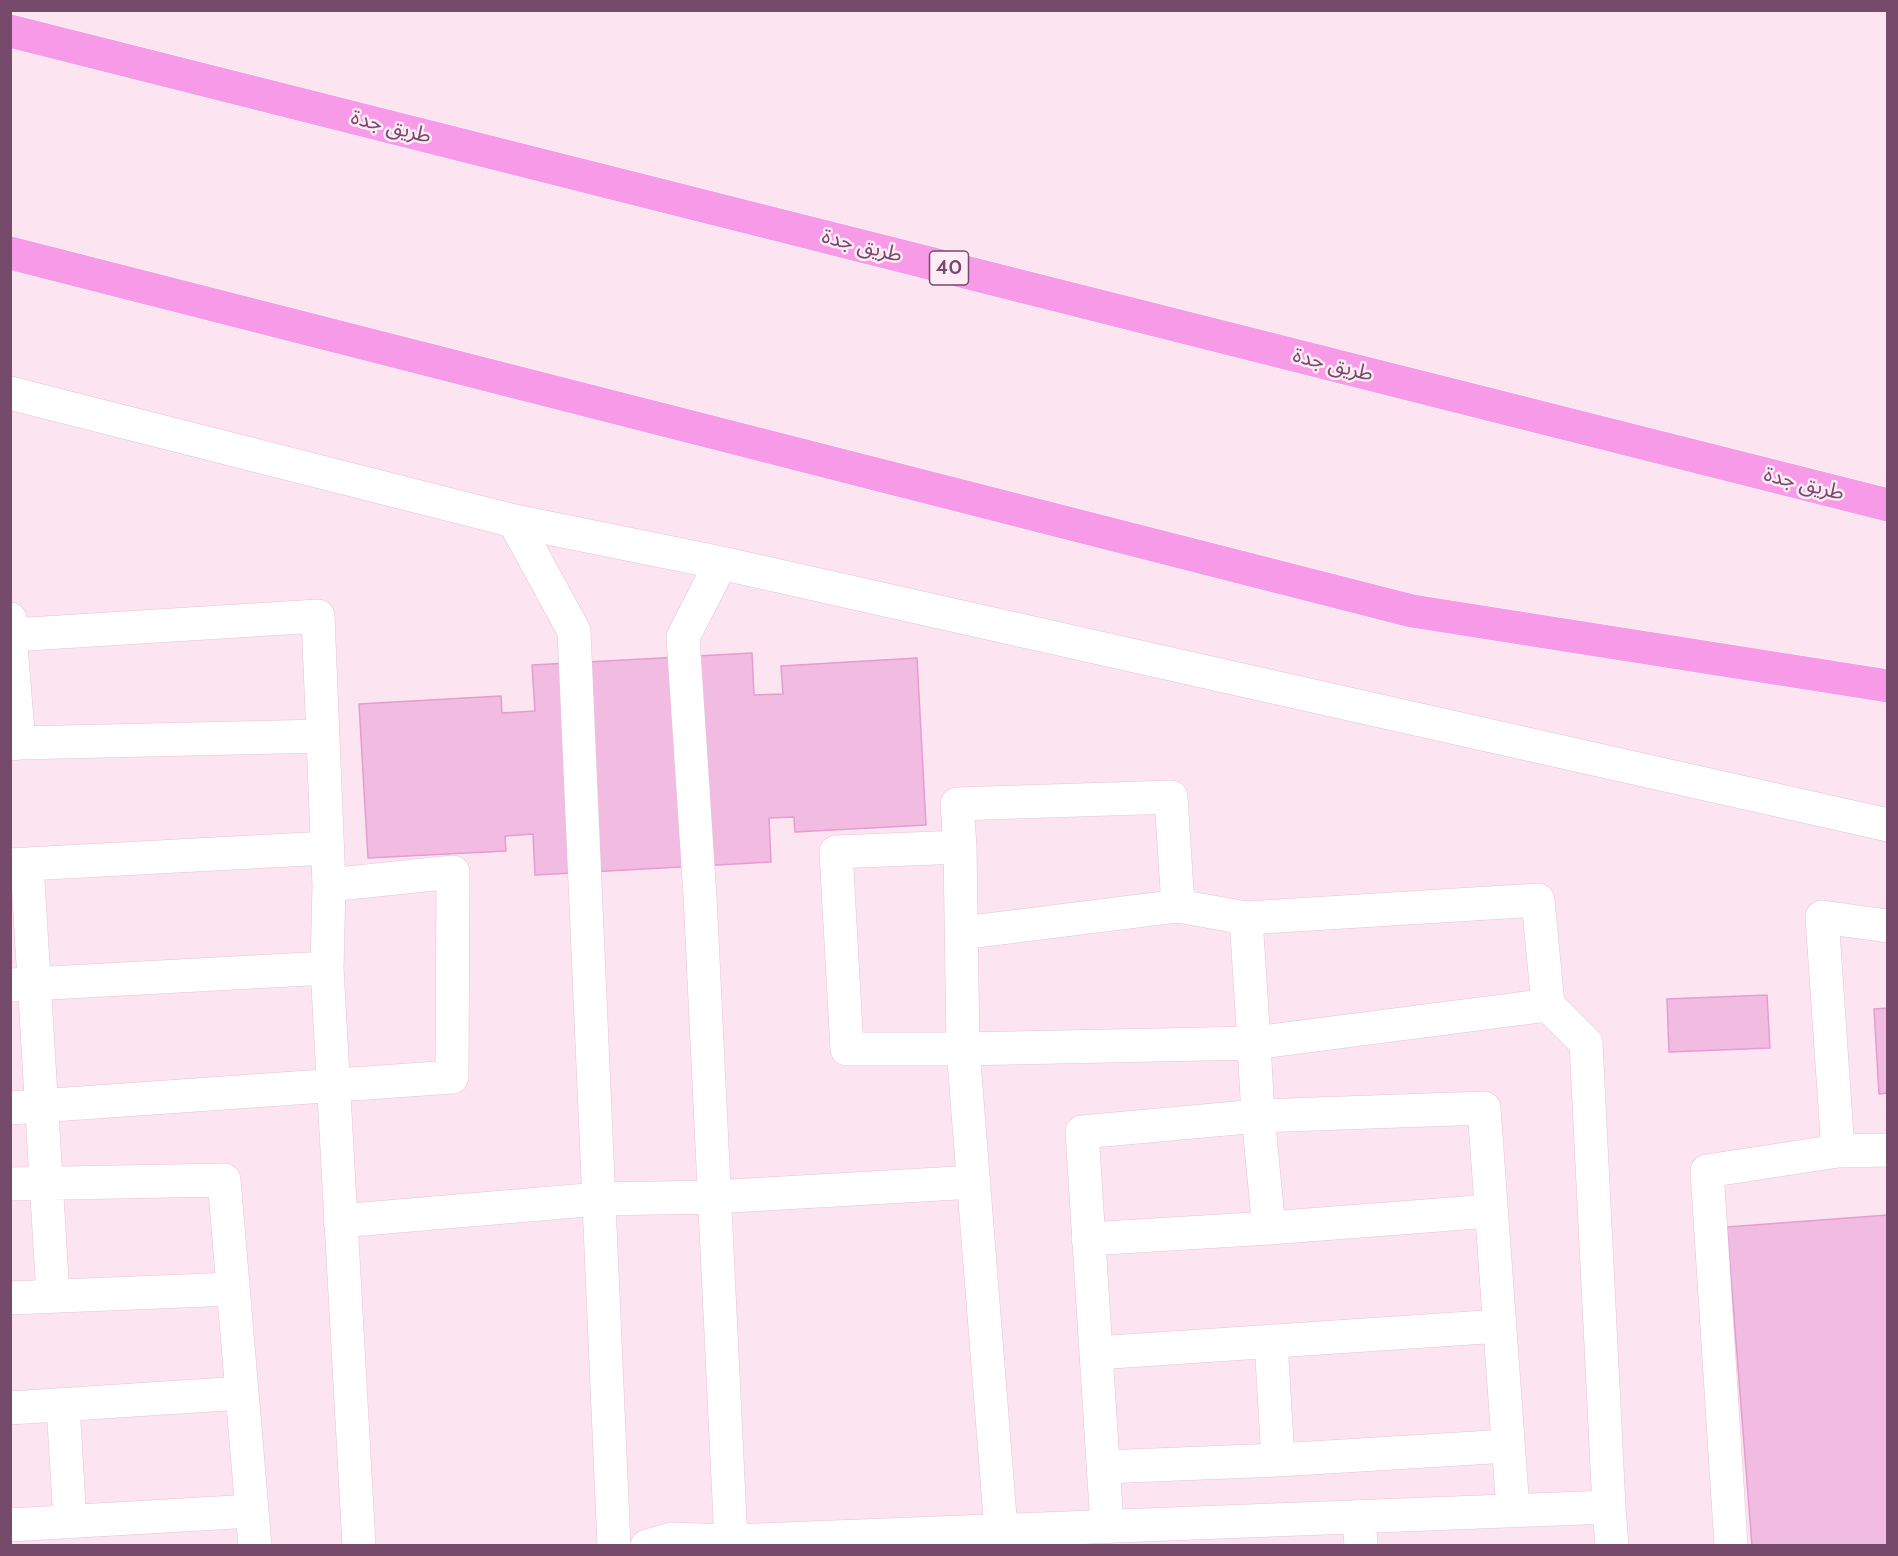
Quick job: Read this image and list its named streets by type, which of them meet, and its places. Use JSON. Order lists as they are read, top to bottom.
{
  "streets": {
    "highway": ["طريق جدة", "40"]
  }
}
